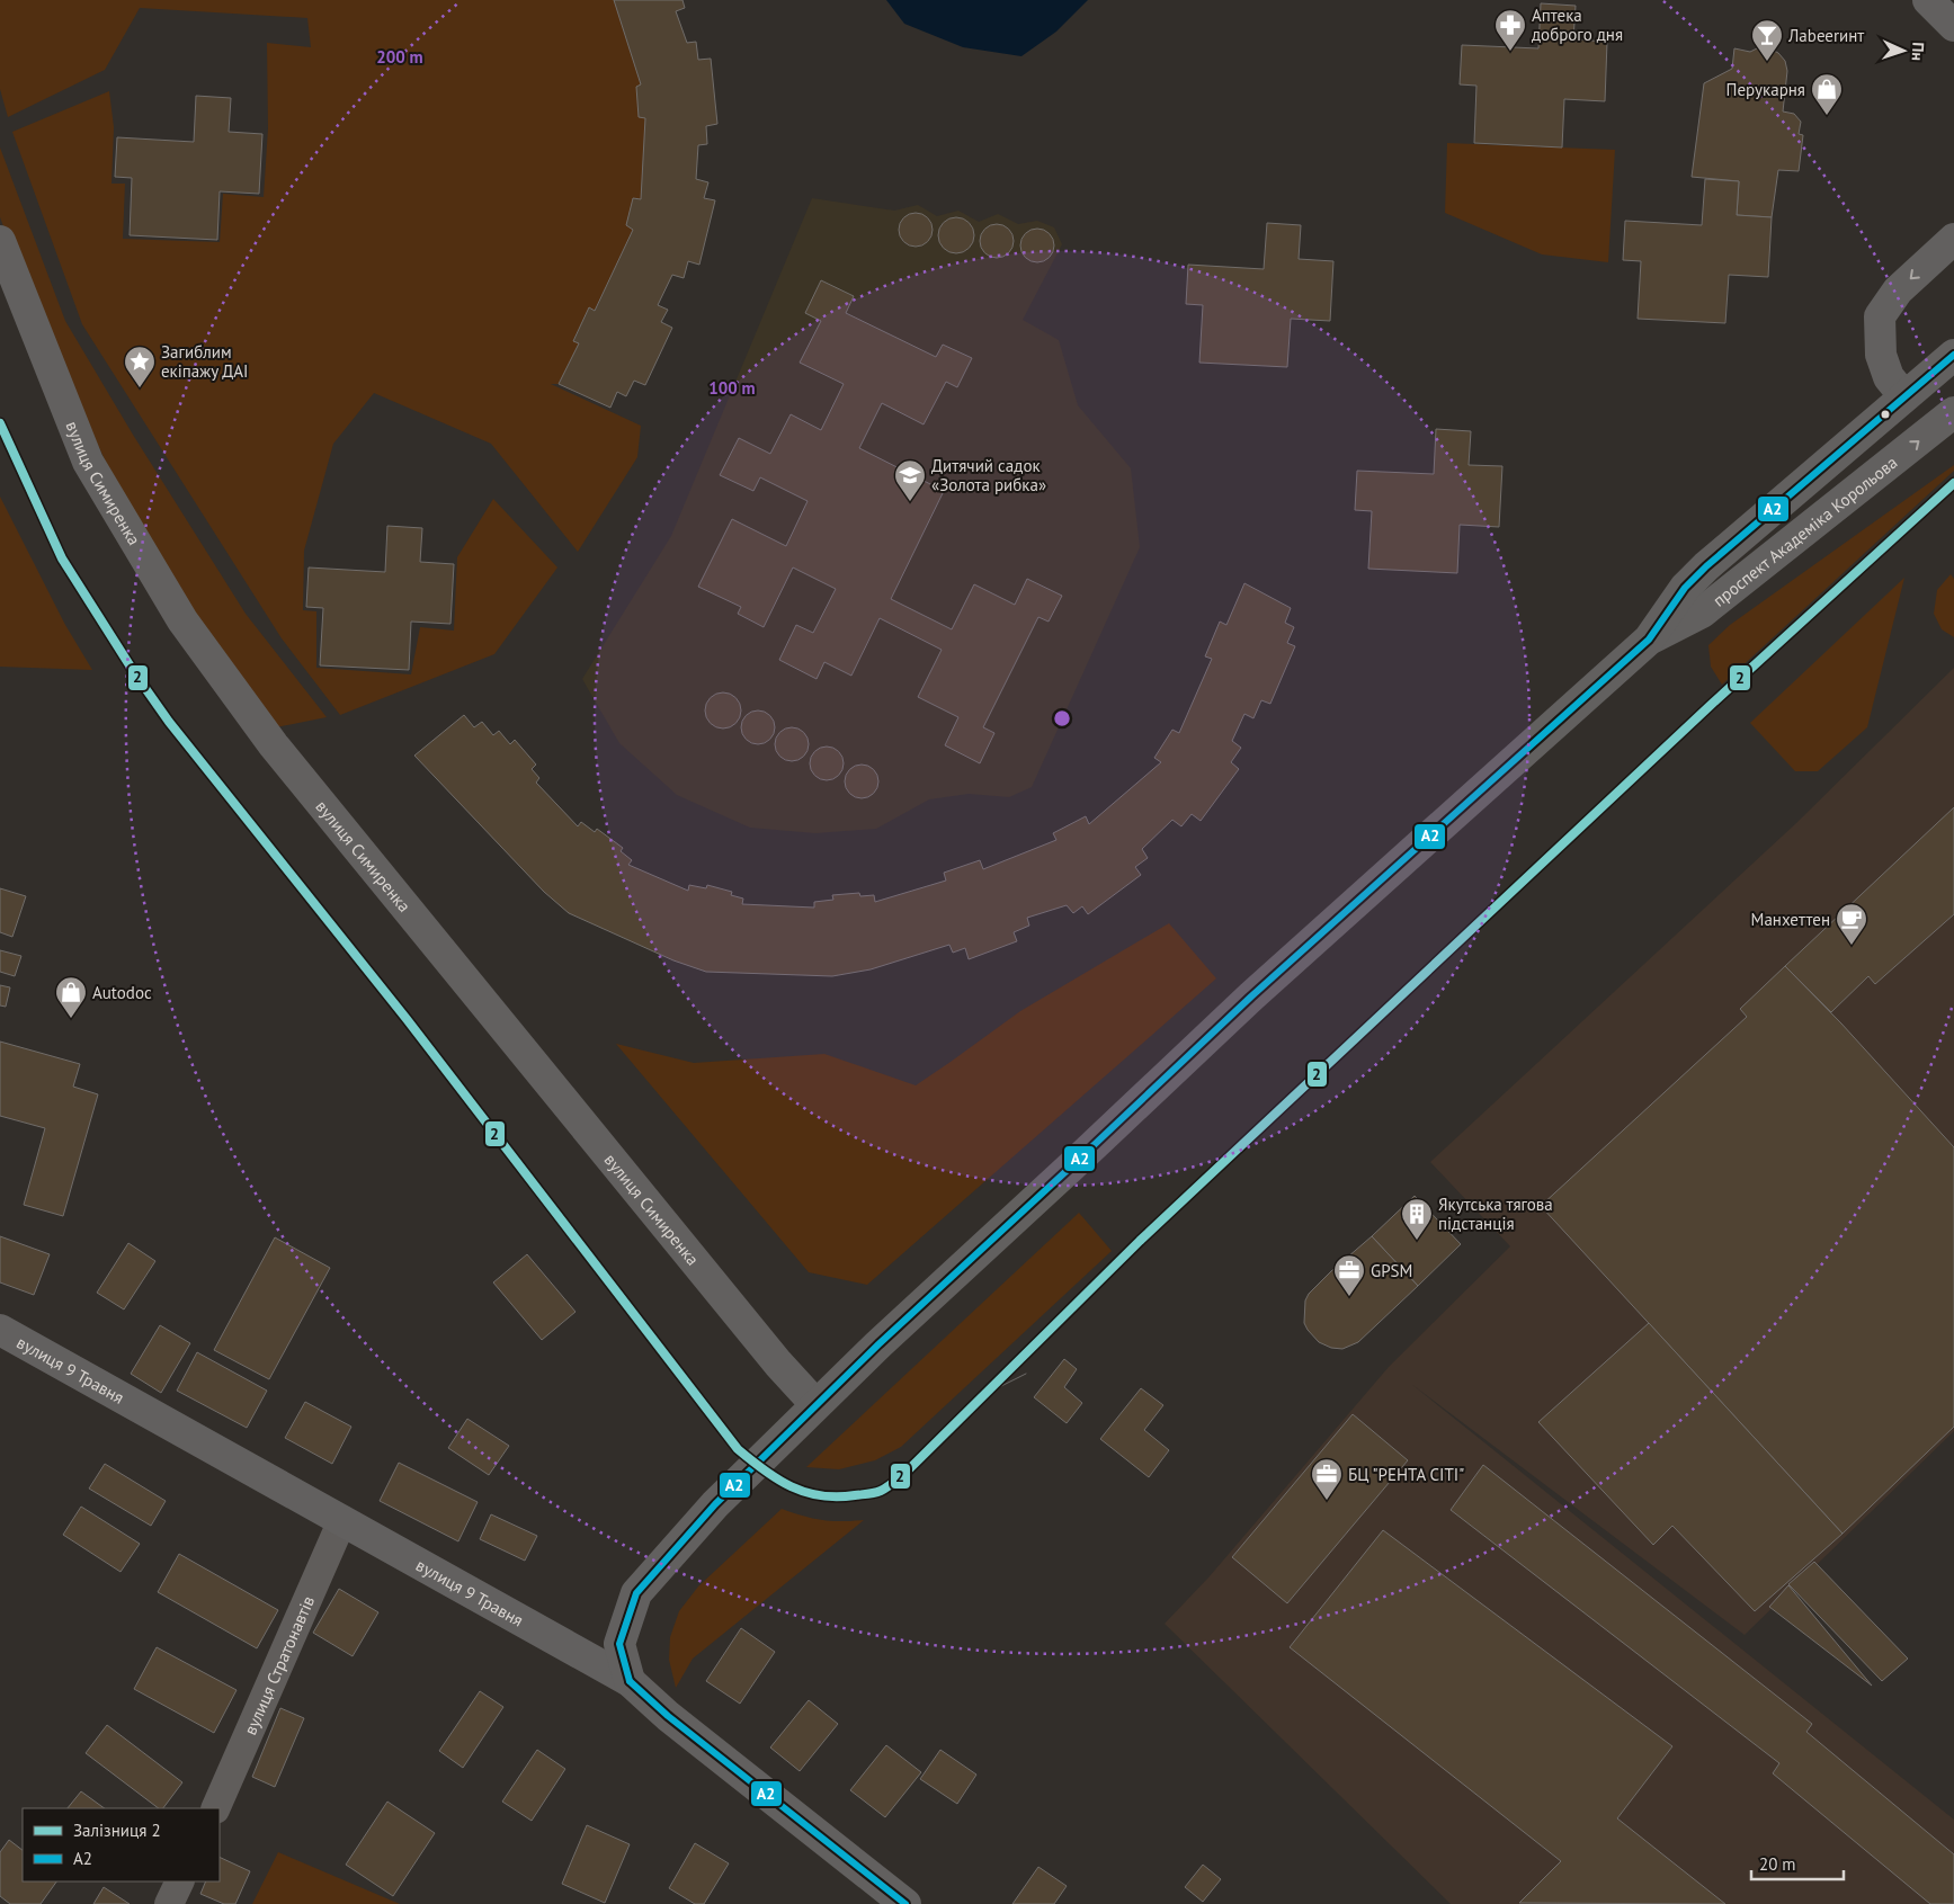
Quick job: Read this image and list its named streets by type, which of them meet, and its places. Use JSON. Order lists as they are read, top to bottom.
{
  "streets": {
    "main road": ["вулиця Симиренка", "проспект Академіка Корольова", "вулиця 9 Травня"],
    "street": ["вулиця Стратонавтів"]
  },
  "crossings": [
    ["вулиця Симиренка", "проспект Академіка Корольова"],
    ["проспект Академіка Корольова", "вулиця 9 Травня"],
    ["вулиця 9 Травня", "вулиця Стратонавтів"]
  ],
  "places": {
    "pharmacy": ["Аптека доброго дня"],
    "bar": ["Лаbeerинт"],
    "shop": ["Перукарня", "Autodoc"],
    "place": ["Загиблим екіпажу ДАІ"],
    "school or university": ["Дитячий садок «Золота рибка»"],
    "cafe": ["Манхеттен"],
    "building": ["Якутська тягова підстанція"],
    "office": ["GPSM", "БЦ \"РЕНТА СІТІ\""]
  },
  "lines": ["transit line А2", "rail line 2"],
  "legend": ["Залізниця 2", "А2"],
  "scale_bar": "20 m",
  "north": "right",
  "rings": ["200 m", "100 m"]
}
